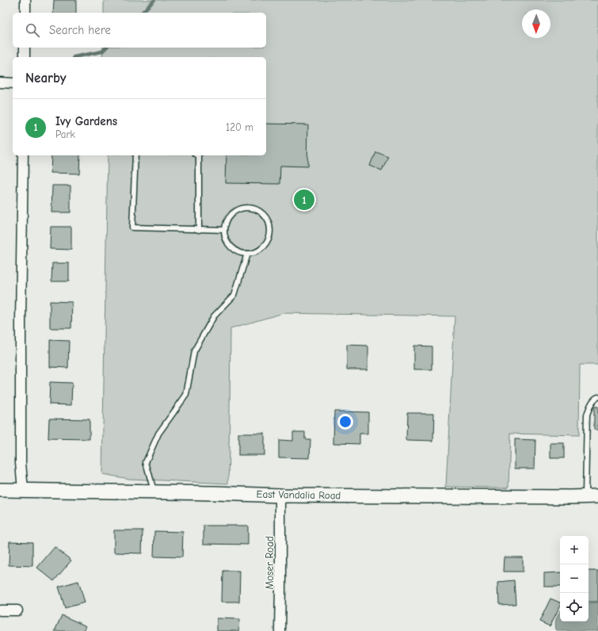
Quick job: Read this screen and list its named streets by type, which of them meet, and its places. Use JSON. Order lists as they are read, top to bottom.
{
  "streets": {
    "street": ["East Vandalia Road", "Moser Road"]
  },
  "crossings": [
    ["East Vandalia Road", "Moser Road"]
  ],
  "north": "bottom",
  "page": {
    "search": "Search here",
    "heading": "Nearby",
    "list": [
      {
        "mark": "1",
        "name": "Ivy Gardens",
        "note": "Park",
        "value": "120 m"
      }
    ],
    "pins": "1",
    "map_buttons": ["+", "−"]
  }
}
